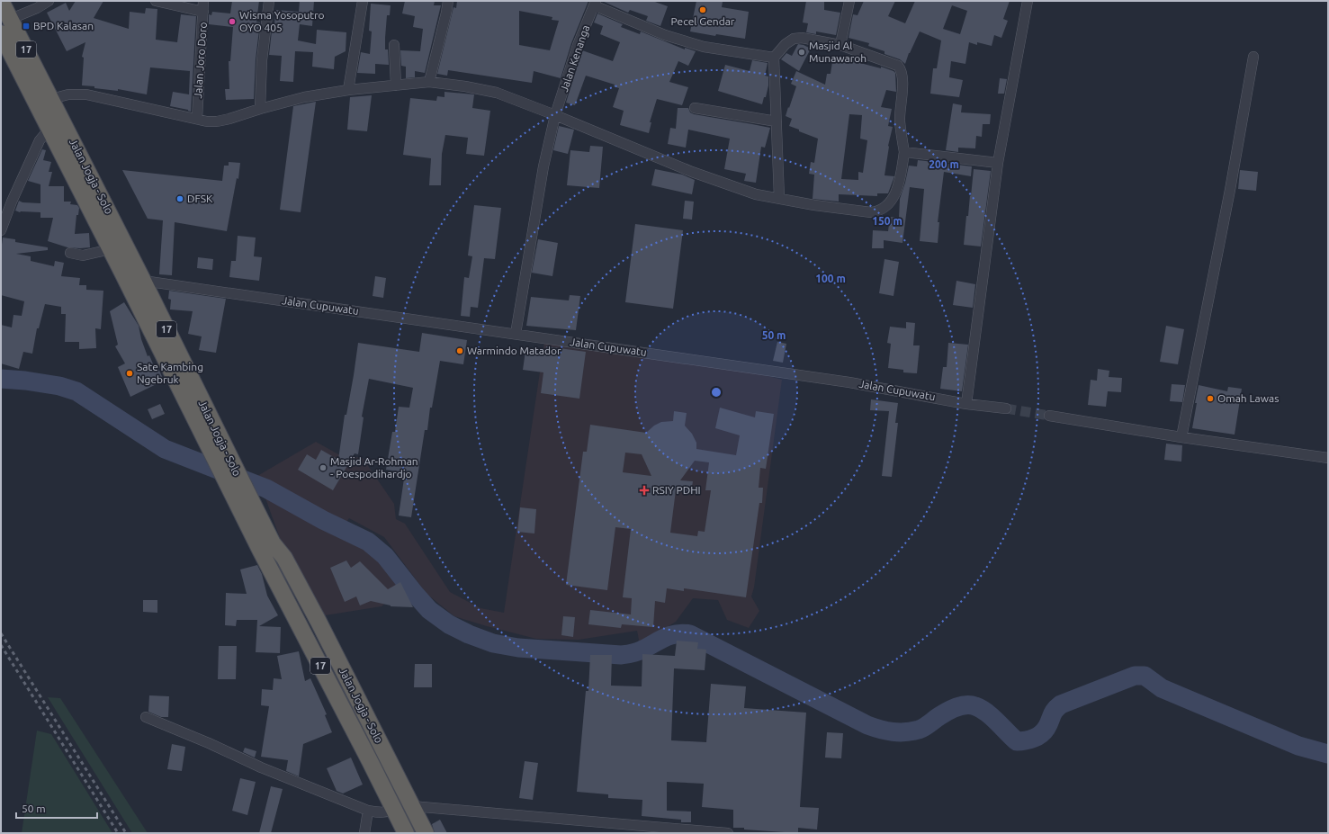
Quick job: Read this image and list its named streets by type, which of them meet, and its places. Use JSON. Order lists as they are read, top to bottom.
{
  "streets": {
    "highway": ["17", "Jalan Jogja - Solo"],
    "street": ["Jalan Kenanga", "Jalan Joro Doro", "Jalan Cupuwatu"]
  },
  "crossings": [
    ["Jalan Kenanga", "Jalan Cupuwatu"],
    ["Jalan Jogja - Solo", "Jalan Cupuwatu"]
  ],
  "places": {
    "other": [
      "Pecel Gendar",
      "Wisma Yosoputro OYO 405",
      "Masjid Al Munawaroh",
      "DFSK",
      "Warmindo Matador",
      "Sate Kambing Ngebruk",
      "Omah Lawas",
      "Masjid Ar-Rohman - Poespodihardjo"
    ],
    "transit": ["BPD Kalasan"],
    "health": ["RSIY PDHI"]
  },
  "scale_bar": "50 m",
  "rings": [
    "200 m",
    "150 m",
    "100 m",
    "50 m"
  ]
}
